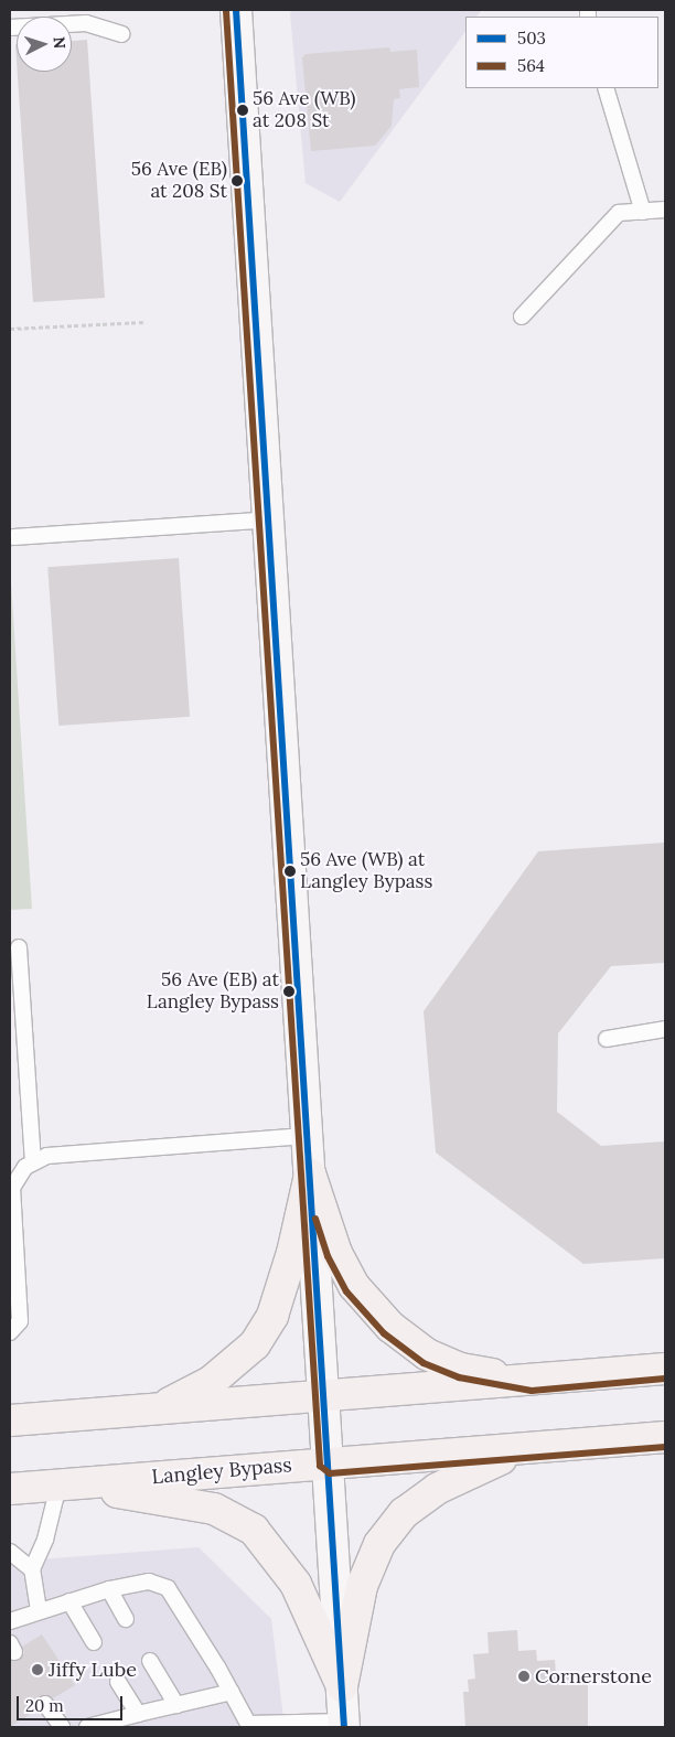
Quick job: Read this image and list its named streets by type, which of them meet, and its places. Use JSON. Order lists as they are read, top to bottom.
{
  "streets": {
    "main road": ["Langley Bypass"]
  },
  "places": [
    "56 Ave (WB) at 208 St",
    "56 Ave (EB) at 208 St",
    "56 Ave (WB) at Langley Bypass",
    "56 Ave (EB) at Langley Bypass",
    "Jiffy Lube",
    "Cornerstone"
  ],
  "lines": ["transit line 503", "transit line 564"],
  "legend": ["503", "564"],
  "scale_bar": "20 m",
  "north": "right"
}
